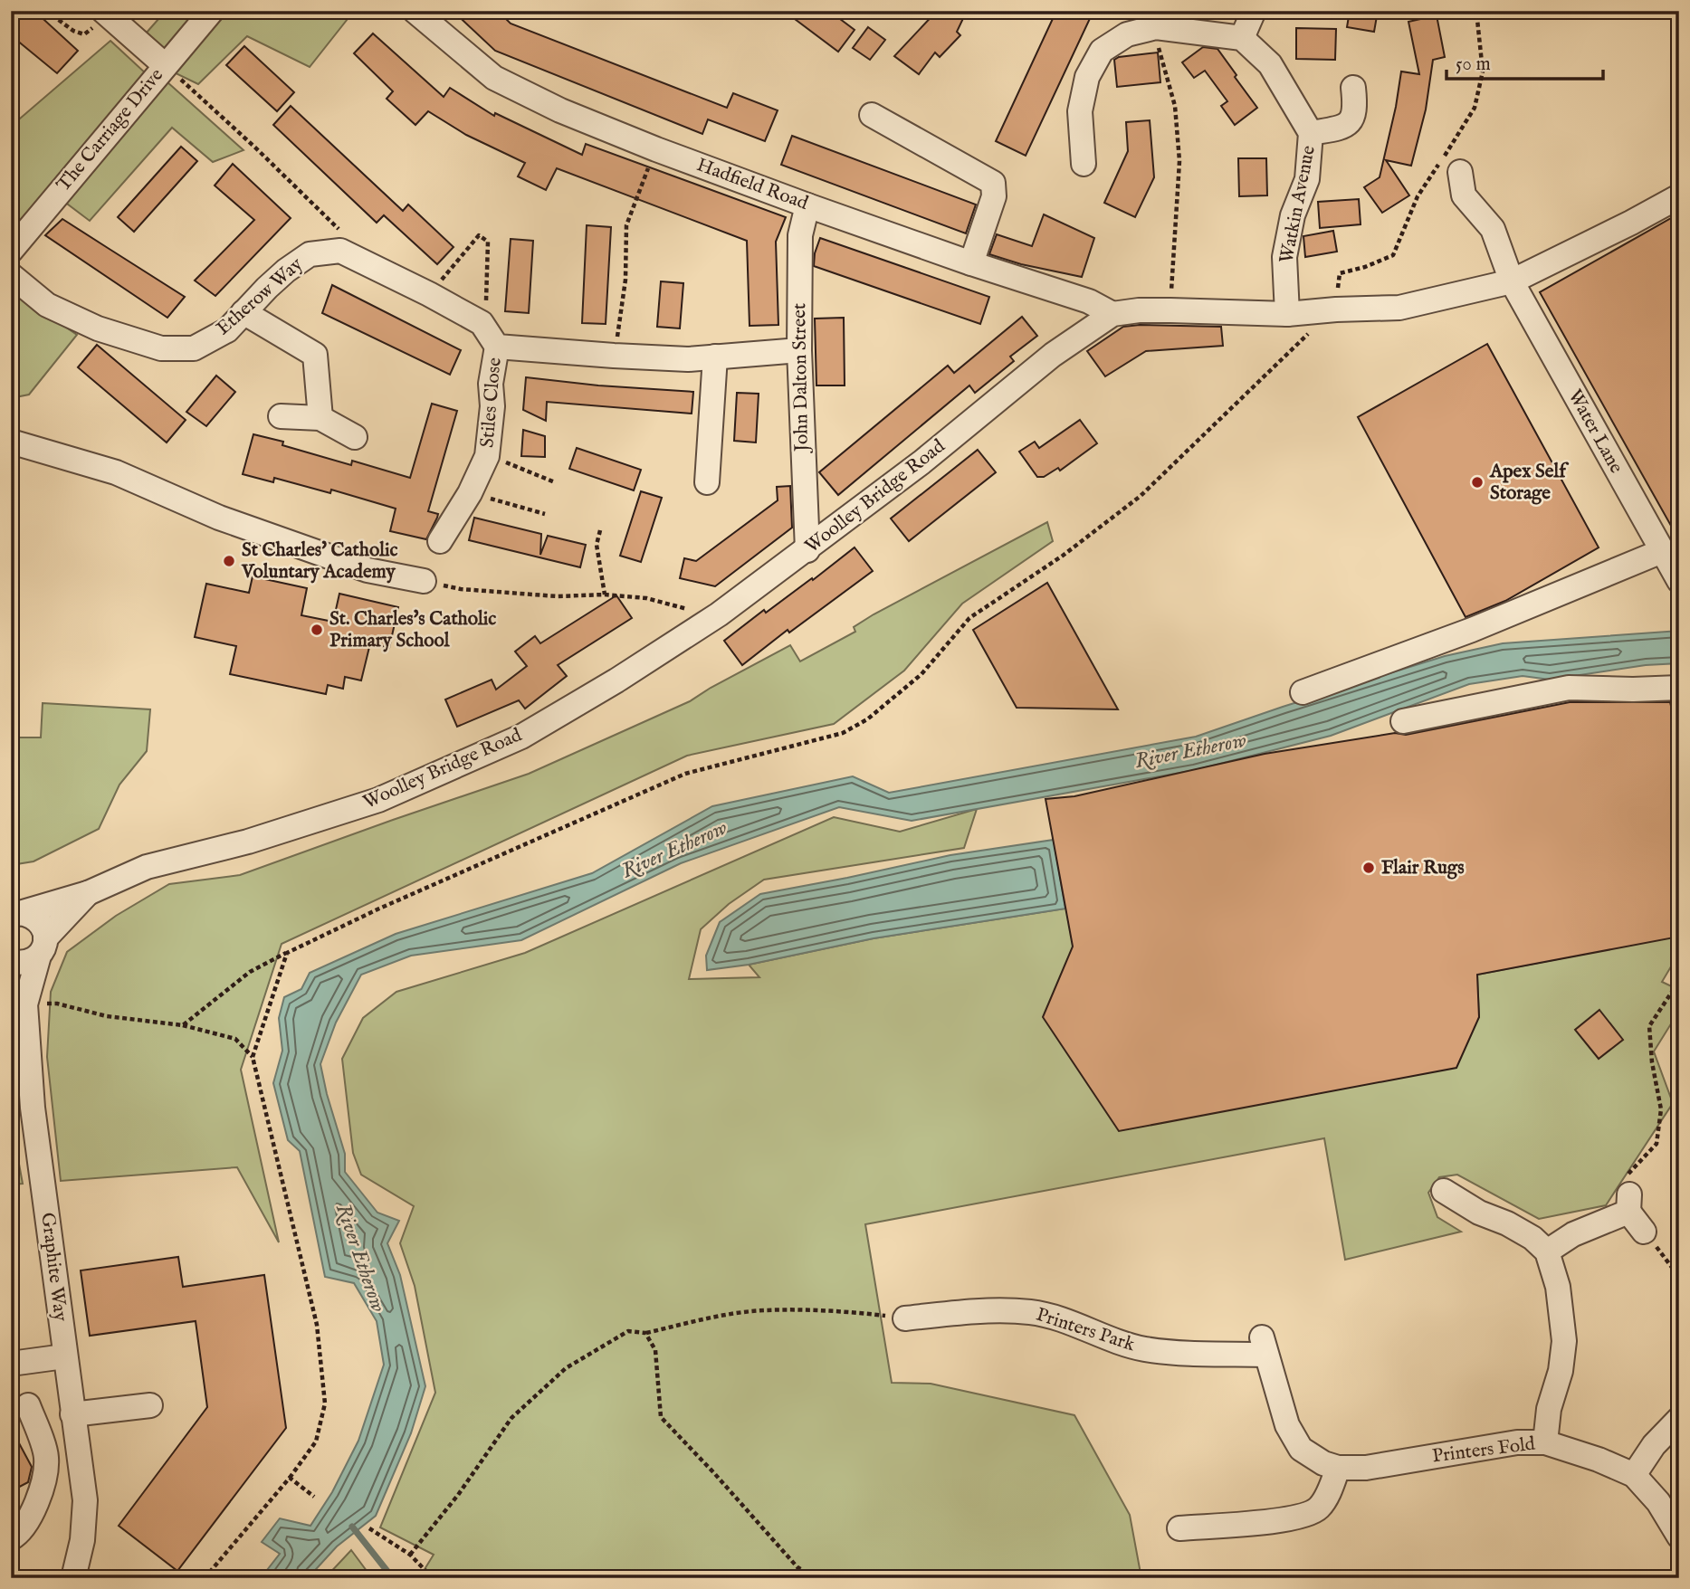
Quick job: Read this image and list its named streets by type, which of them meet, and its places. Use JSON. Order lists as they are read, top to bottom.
{
  "streets": {
    "street": [
      "The Carriage Drive",
      "Hadfield Road",
      "Watkin Avenue",
      "Etherow Way",
      "John Dalton Street",
      "Stiles Close",
      "Water Lane",
      "Woolley Bridge Road",
      "Graphite Way",
      "Printers Park",
      "Printers Fold"
    ]
  },
  "crossings": [
    ["Hadfield Road", "John Dalton Street"],
    ["Hadfield Road", "Woolley Bridge Road"],
    ["Watkin Avenue", "Woolley Bridge Road"],
    ["John Dalton Street", "Woolley Bridge Road"],
    ["Water Lane", "Woolley Bridge Road"],
    ["Woolley Bridge Road", "Graphite Way"],
    ["Printers Park", "Printers Fold"]
  ],
  "water": ["River Etherow"],
  "places": [
    "Apex Self Storage",
    "St Charles' Catholic Voluntary Academy",
    "St. Charles's Catholic Primary School",
    "Flair Rugs"
  ],
  "scale_bar": "50 m"
}
